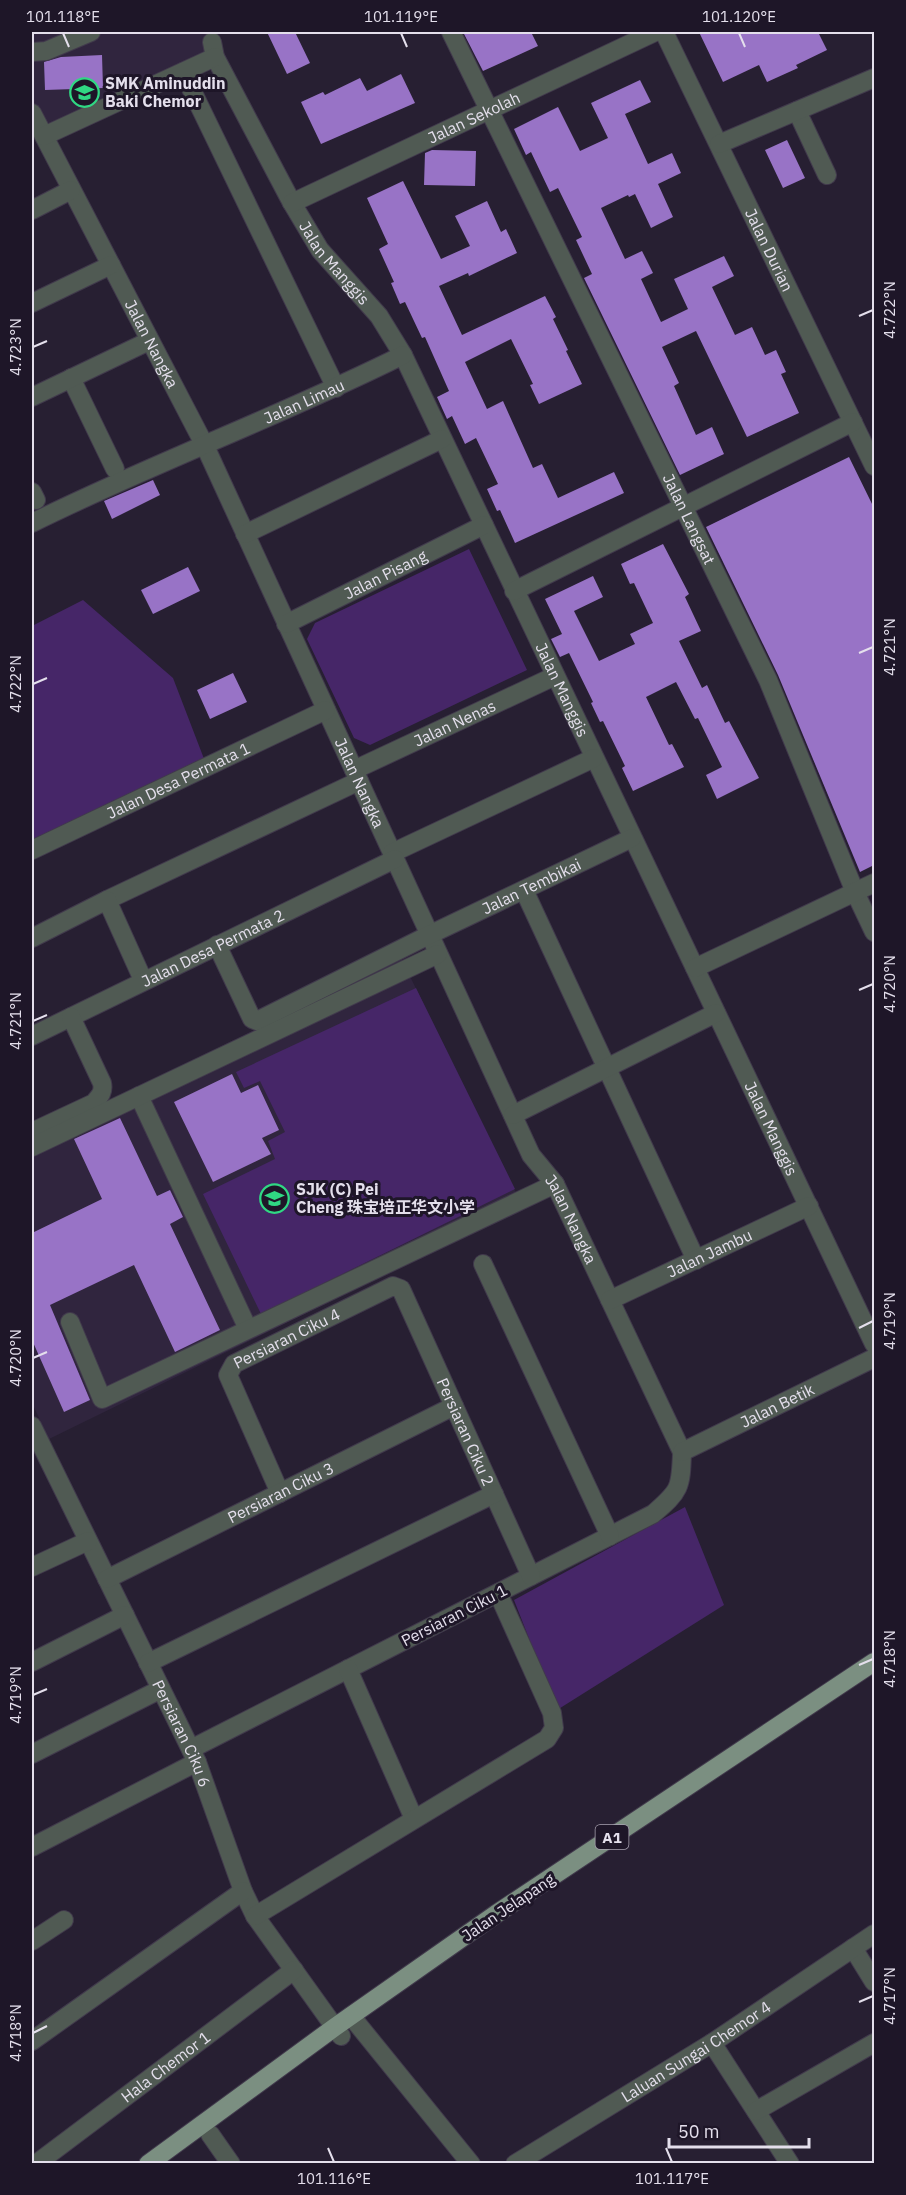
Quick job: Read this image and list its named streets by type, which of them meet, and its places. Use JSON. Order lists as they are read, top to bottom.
{
  "streets": {
    "main road": ["A1", "Jalan Jelapang"],
    "street": [
      "Jalan Sekolah",
      "Jalan Durian",
      "Jalan Manggis",
      "Jalan Nangka",
      "Jalan Limau",
      "Jalan Langsat",
      "Jalan Pisang",
      "Jalan Nenas",
      "Jalan Desa Permata 1",
      "Jalan Tembikai",
      "Jalan Desa Permata 2",
      "Jalan Jambu",
      "Persiaran Ciku 4",
      "Jalan Betik",
      "Persiaran Ciku 2",
      "Persiaran Ciku 3",
      "Persiaran Ciku 1",
      "Persiaran Ciku 6",
      "Laluan Sungai Chemor 4",
      "Hala Chemor 1"
    ]
  },
  "crossings": [
    ["Jalan Sekolah", "Jalan Manggis"],
    ["Jalan Sekolah", "Jalan Langsat"],
    ["Jalan Manggis", "Jalan Nangka"],
    ["Jalan Manggis", "Jalan Limau"],
    ["Jalan Manggis", "Jalan Pisang"],
    ["Jalan Manggis", "Jalan Nenas"],
    ["Jalan Manggis", "Jalan Tembikai"],
    ["Jalan Manggis", "Jalan Desa Permata 2"],
    ["Jalan Manggis", "Jalan Jambu"],
    ["Jalan Nangka", "Jalan Limau"],
    ["Jalan Nangka", "Jalan Pisang"],
    ["Jalan Nangka", "Jalan Nenas"],
    ["Jalan Nangka", "Jalan Desa Permata 1"],
    ["Jalan Nangka", "Jalan Tembikai"],
    ["Jalan Nangka", "Jalan Desa Permata 2"],
    ["Jalan Nangka", "Jalan Jambu"],
    ["Jalan Nangka", "Jalan Betik"],
    ["Jalan Nangka", "Persiaran Ciku 1"],
    ["Jalan Tembikai", "Jalan Desa Permata 2"],
    ["Persiaran Ciku 4", "Persiaran Ciku 2"],
    ["Persiaran Ciku 4", "Persiaran Ciku 3"],
    ["Jalan Betik", "Persiaran Ciku 1"],
    ["Persiaran Ciku 2", "Persiaran Ciku 3"],
    ["Persiaran Ciku 2", "Persiaran Ciku 1"],
    ["Persiaran Ciku 3", "Persiaran Ciku 6"],
    ["Persiaran Ciku 1", "Persiaran Ciku 6"],
    ["Persiaran Ciku 6", "Jalan Jelapang"],
    ["Persiaran Ciku 6", "Hala Chemor 1"]
  ],
  "places": {
    "school or university": ["SMK Aminuddin Baki Chemor", "SJK (C) Pei Cheng 珠宝培正华文小学"]
  },
  "scale_bar": "50 m",
  "coordinates": [
    "101.118°E",
    "101.119°E",
    "101.120°E",
    "4.722°N",
    "4.723°N",
    "4.721°N",
    "4.720°N",
    "4.719°N",
    "4.718°N",
    "4.717°N",
    "101.116°E",
    "101.117°E"
  ]
}
